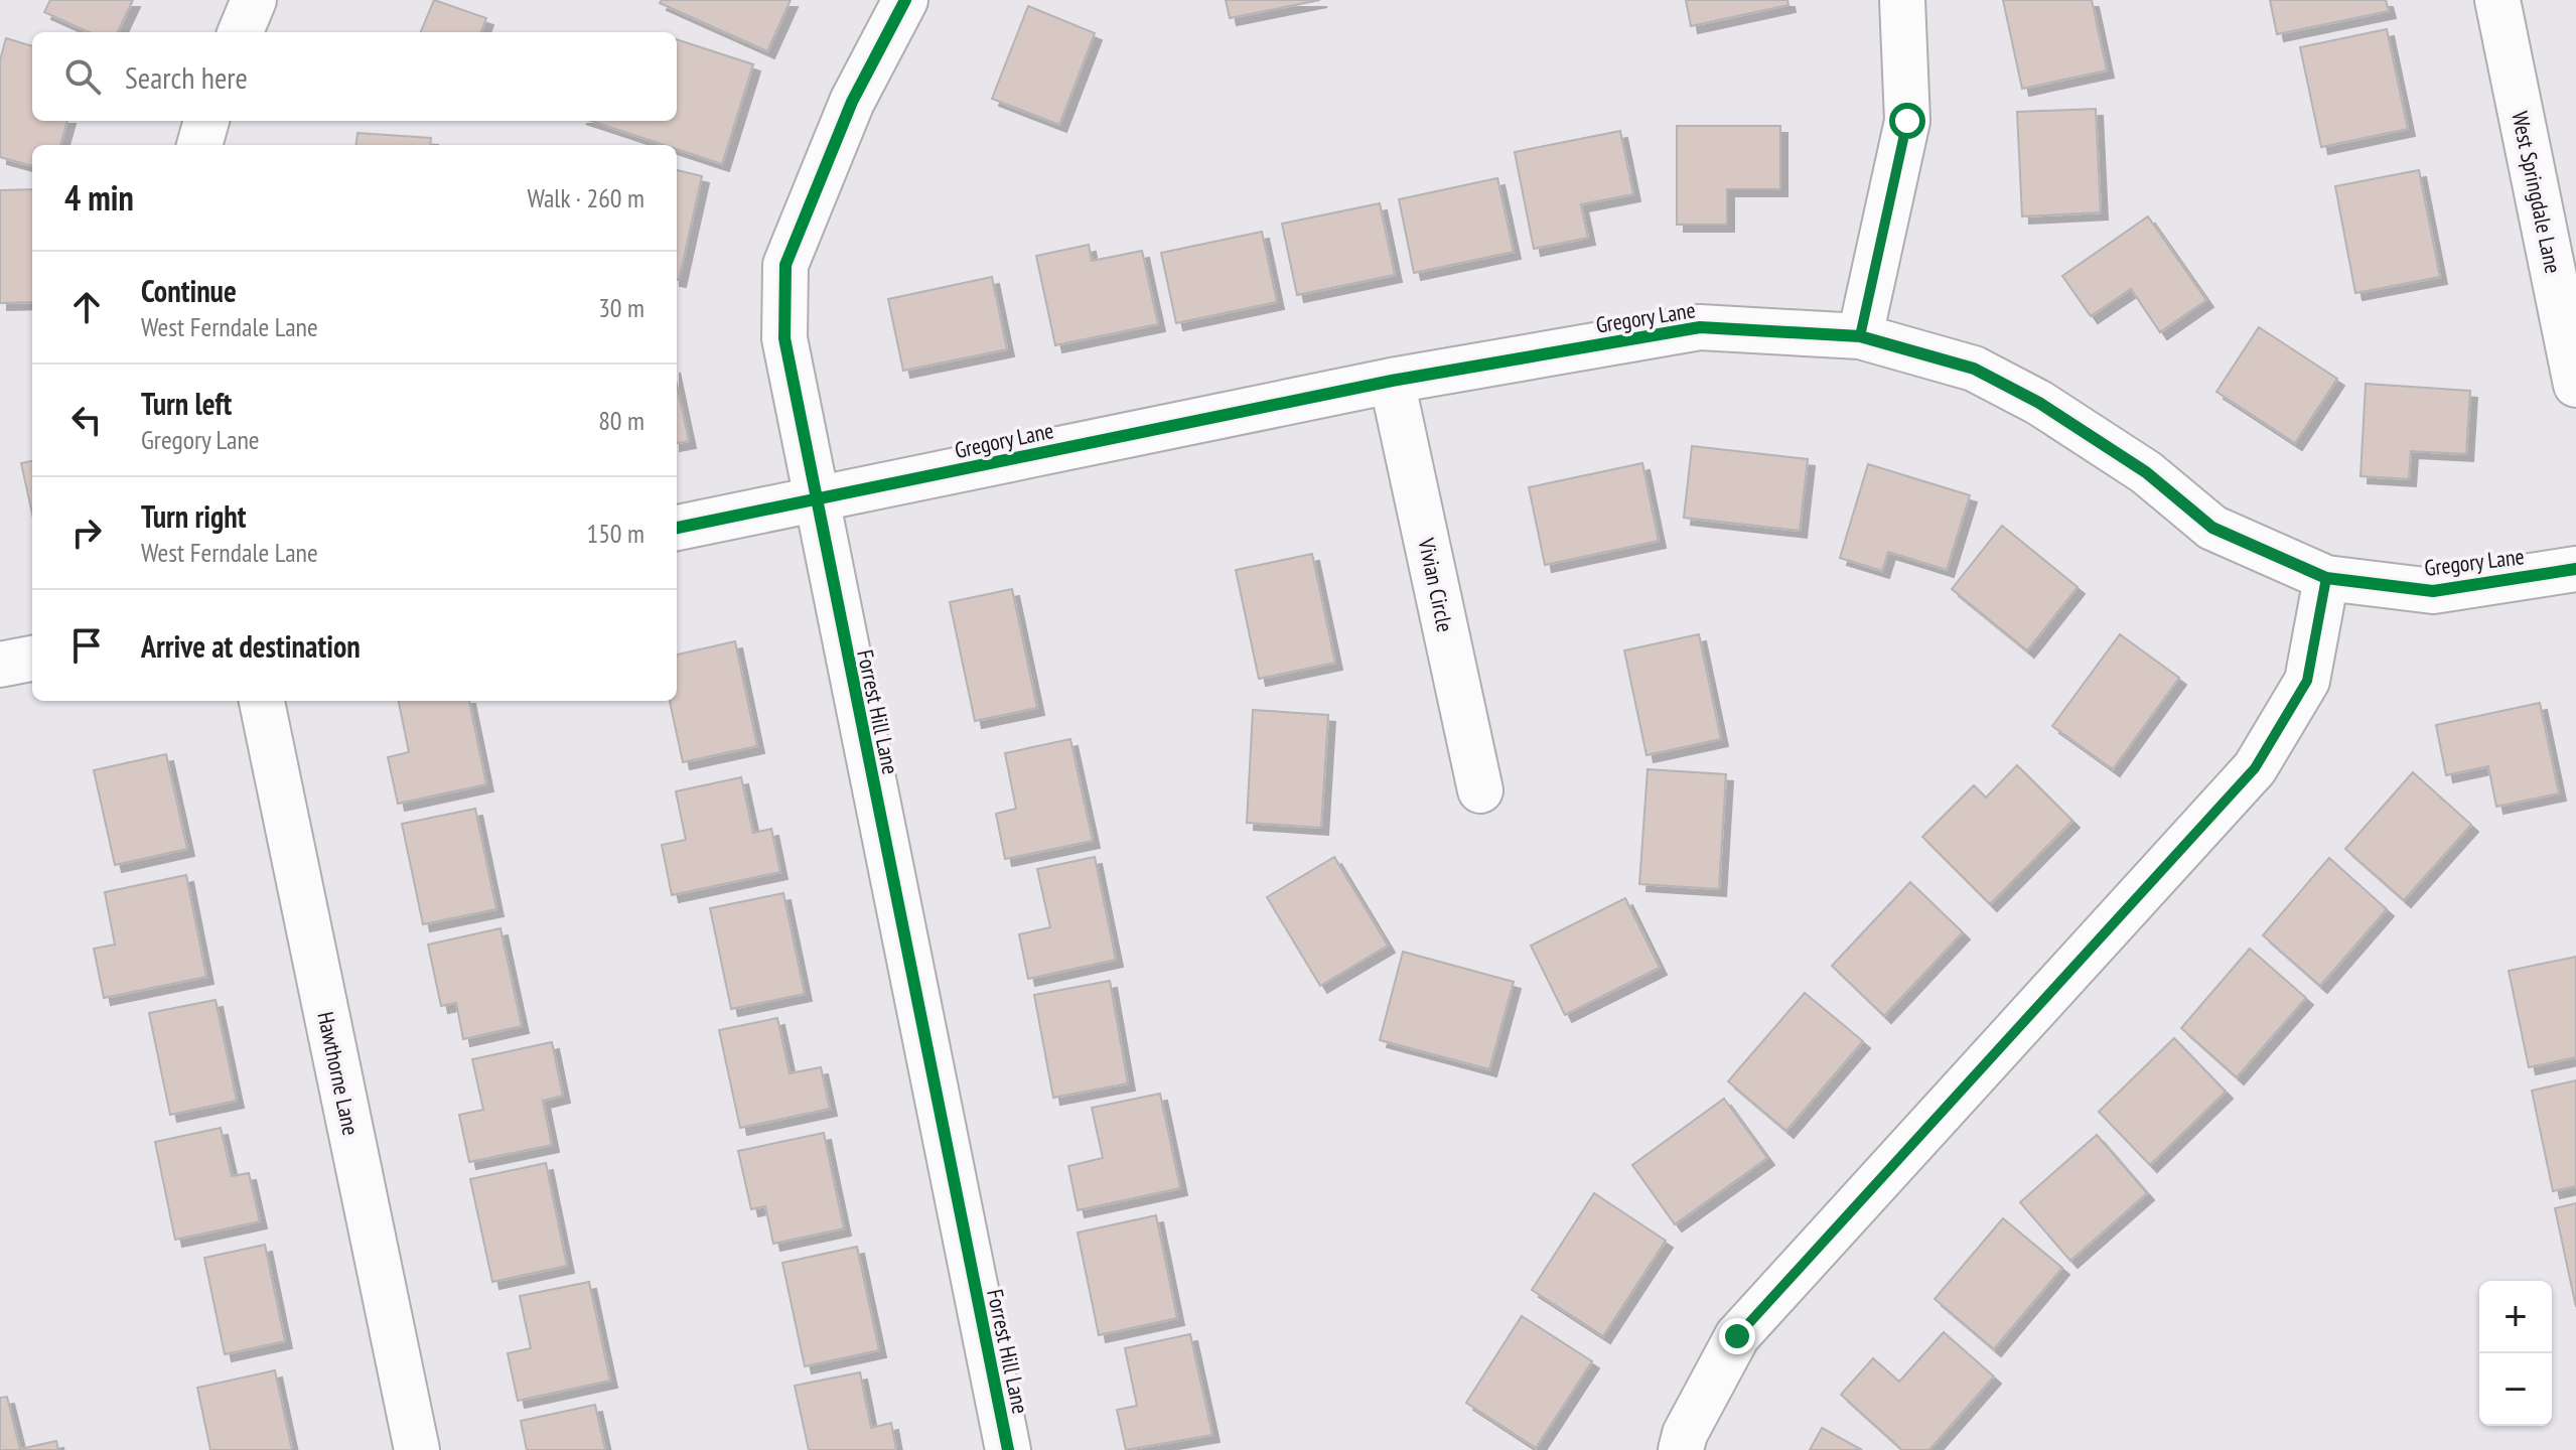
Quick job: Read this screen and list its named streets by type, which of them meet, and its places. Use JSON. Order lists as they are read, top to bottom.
{
  "streets": {
    "street": [
      "West Springdale Lane",
      "Gregory Lane",
      "Vivian Circle",
      "Forrest Hill Lane",
      "Hawthorne Lane"
    ]
  },
  "crossings": [
    ["Gregory Lane", "Vivian Circle"],
    ["Gregory Lane", "Forrest Hill Lane"]
  ],
  "page": {
    "search": "Search here",
    "heading": ["4 min", "Walk · 260 m"],
    "list": [
      ["Continue", "West Ferndale Lane", "30 m"],
      ["Turn left", "Gregory Lane", "80 m"],
      ["Turn right", "West Ferndale Lane", "150 m"],
      "Arrive at destination"
    ],
    "map_buttons": ["+", "−"]
  }
}
